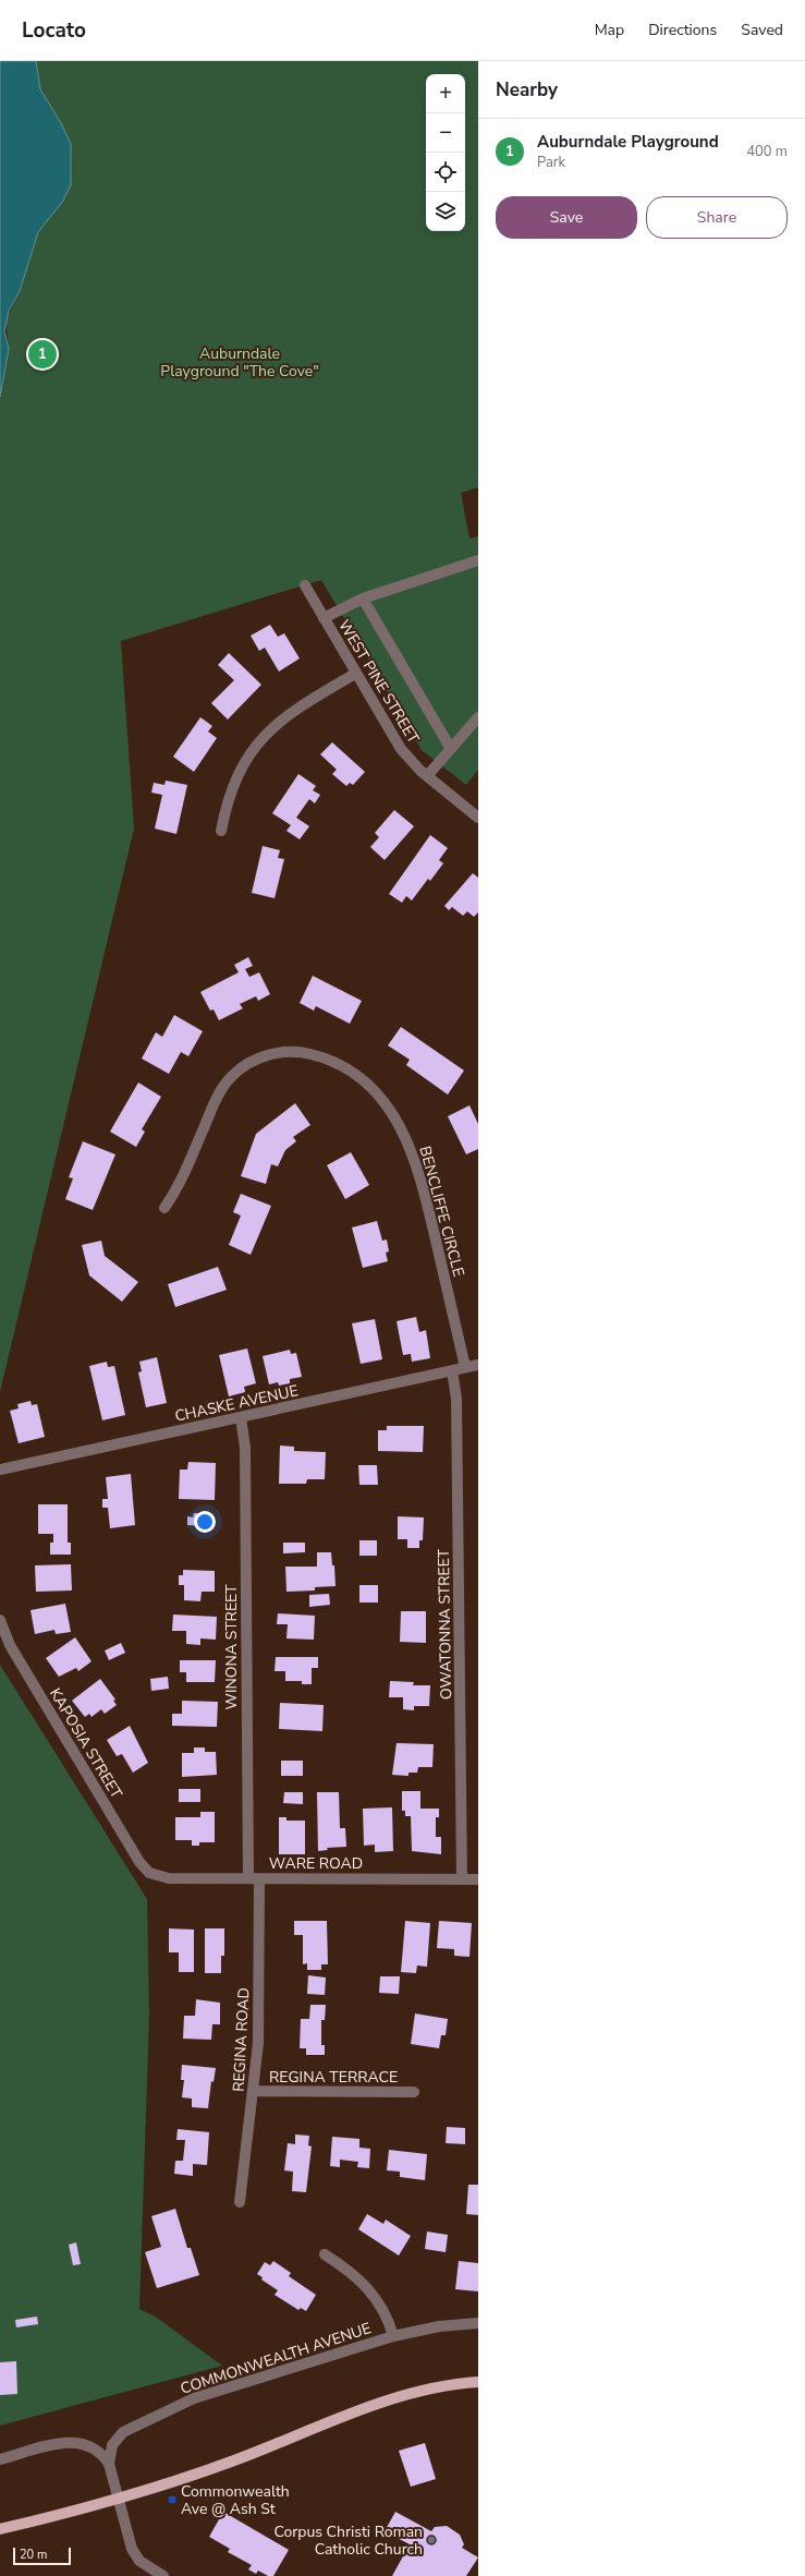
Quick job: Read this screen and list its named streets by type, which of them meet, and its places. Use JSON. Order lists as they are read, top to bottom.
{
  "streets": {
    "street": [
      "WEST PINE STREET",
      "BENCLIFFE CIRCLE",
      "CHASKE AVENUE",
      "OWATONNA STREET",
      "WINONA STREET",
      "KAPOSIA STREET",
      "WARE ROAD",
      "REGINA ROAD",
      "REGINA TERRACE",
      "COMMONWEALTH AVENUE"
    ]
  },
  "crossings": [
    ["BENCLIFFE CIRCLE", "CHASKE AVENUE"],
    ["CHASKE AVENUE", "OWATONNA STREET"],
    ["CHASKE AVENUE", "WINONA STREET"],
    ["OWATONNA STREET", "WARE ROAD"],
    ["WINONA STREET", "WARE ROAD"],
    ["WINONA STREET", "REGINA ROAD"],
    ["KAPOSIA STREET", "WARE ROAD"],
    ["WARE ROAD", "REGINA ROAD"],
    ["REGINA ROAD", "REGINA TERRACE"]
  ],
  "parks": ["Auburndale Playground \"The Cove\""],
  "places": {
    "transit": ["Commonwealth Ave @ Ash St"],
    "other": ["Corpus Christi Roman Catholic Church"]
  },
  "scale_bar": "20 m",
  "page": {
    "header": "Locato",
    "nav": ["Map", "Directions", "Saved"],
    "heading": "Nearby",
    "map_buttons": ["+", "−"],
    "list": [
      {
        "mark": "1",
        "name": "Auburndale Playground",
        "note": "Park",
        "value": "400 m"
      }
    ],
    "buttons": ["Save", "Share"],
    "pins": "1",
    "scale": "20 m"
  }
}
